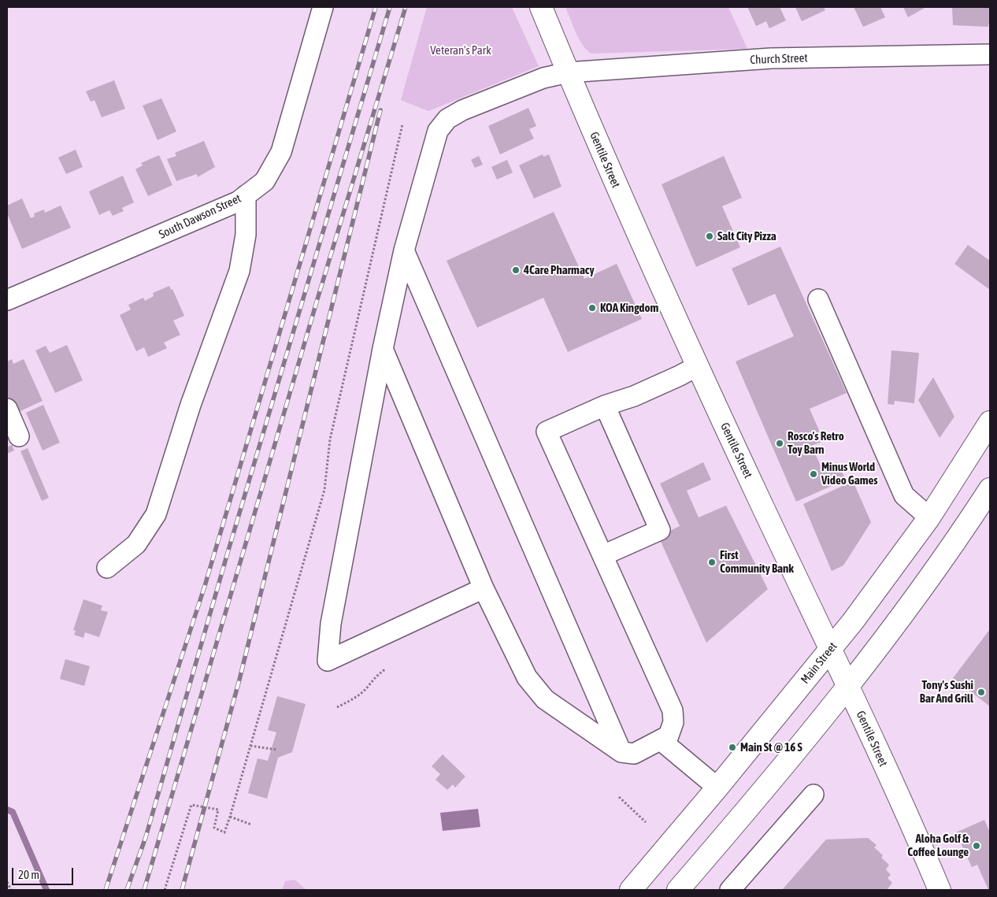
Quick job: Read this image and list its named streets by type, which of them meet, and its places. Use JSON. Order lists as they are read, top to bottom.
{
  "streets": {
    "main road": ["Gentile Street", "Main Street"],
    "street": ["Church Street", "South Dawson Street"]
  },
  "crossings": [
    ["Church Street", "Gentile Street"],
    ["Gentile Street", "Main Street"]
  ],
  "parks": ["Veteran's Park"],
  "places": [
    "Salt City Pizza",
    "4Care Pharmacy",
    "KOA Kingdom",
    "Rosco's Retro Toy Barn",
    "Minus World Video Games",
    "First Community Bank",
    "Tony's Sushi Bar And Grill",
    "Main St @ 16 S",
    "Aloha Golf & Coffee Lounge"
  ],
  "scale_bar": "20 m"
}
